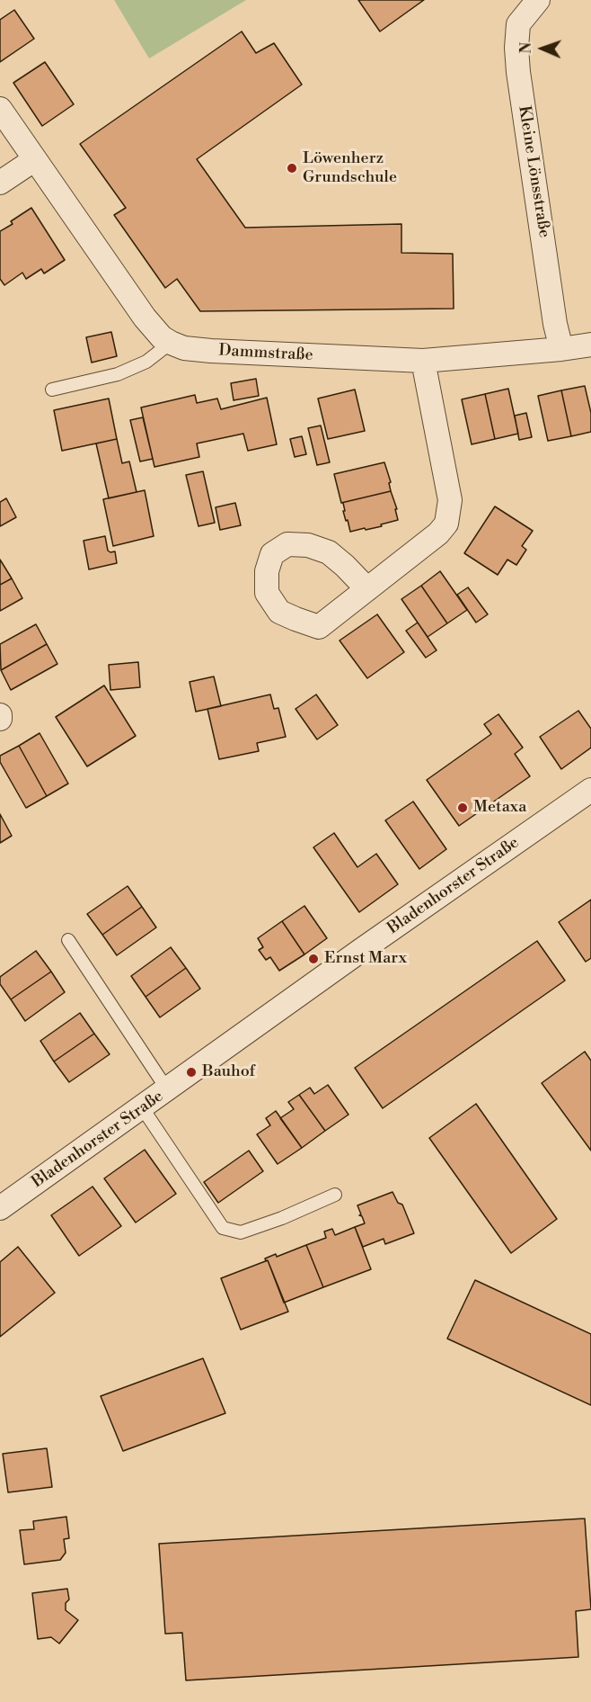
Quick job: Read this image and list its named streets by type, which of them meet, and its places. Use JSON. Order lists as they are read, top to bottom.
{
  "streets": {
    "street": ["Kleine Lönsstraße", "Dammstraße", "Bladenhorster Straße"]
  },
  "crossings": [
    ["Kleine Lönsstraße", "Dammstraße"]
  ],
  "places": [
    "Löwenherz Grundschule",
    "Metaxa",
    "Ernst Marx",
    "Bauhof"
  ],
  "north": "left"
}
